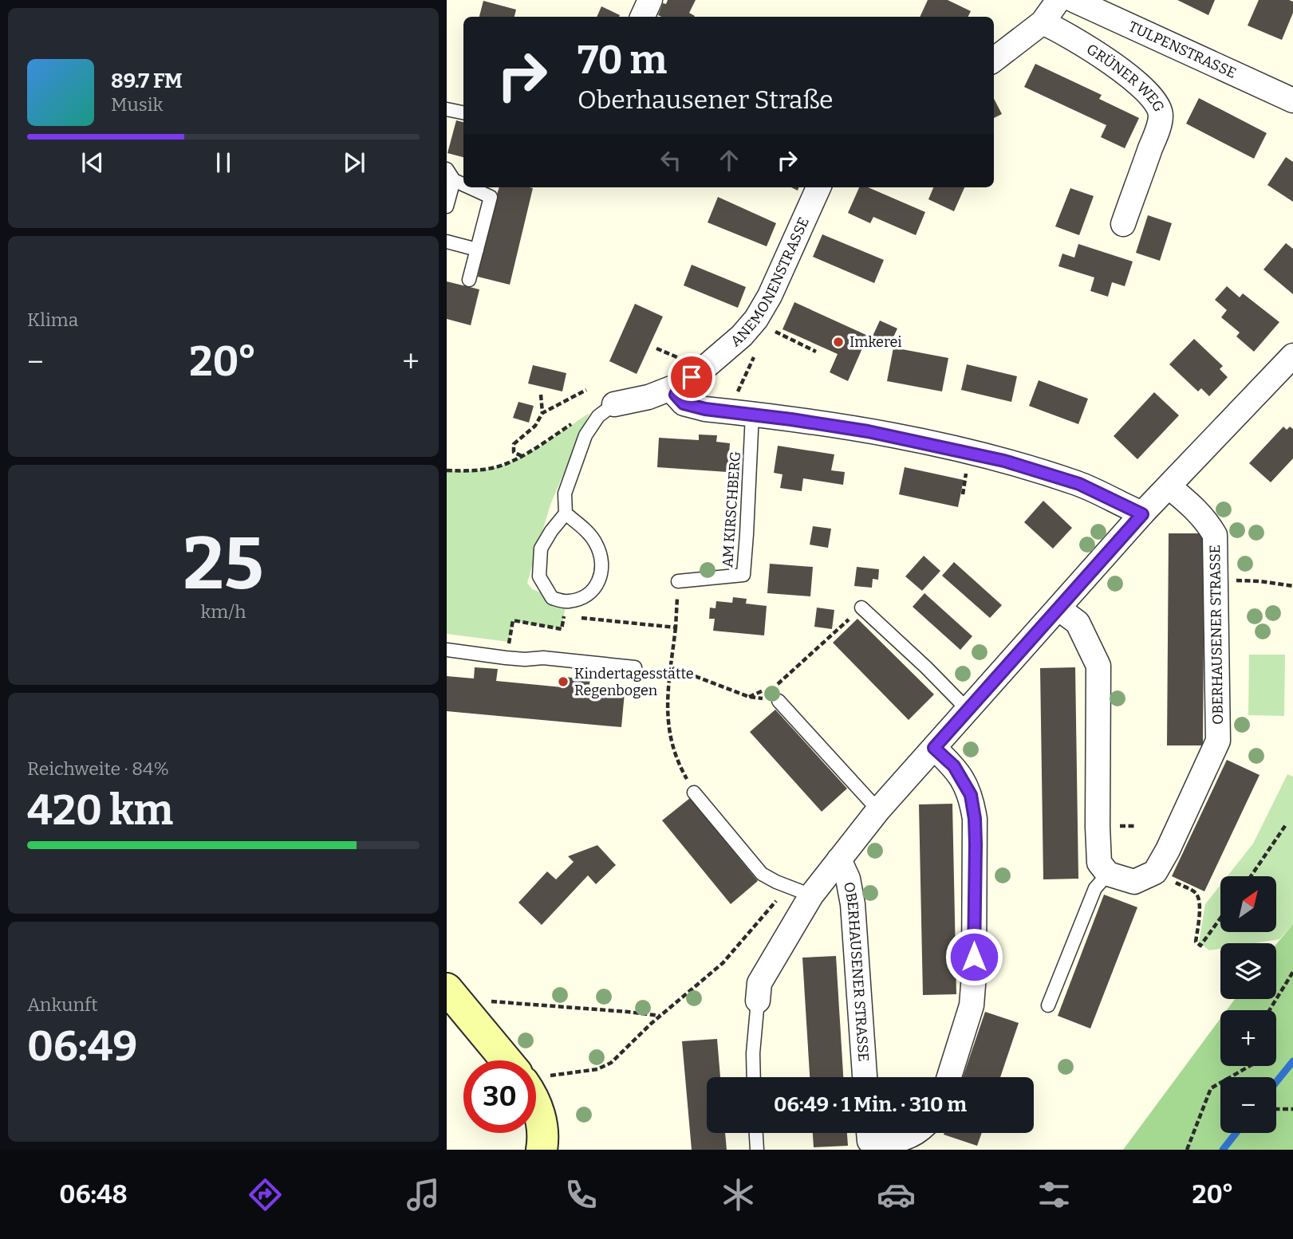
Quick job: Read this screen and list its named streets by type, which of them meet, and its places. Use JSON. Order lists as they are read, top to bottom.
{
  "streets": {
    "street": [
      "TULPENSTRASSE",
      "GRÜNER WEG",
      "ANEMONENSTRASSE",
      "OBERHAUSENER STRASSE"
    ],
    "lane": ["AM KIRSCHBERG"]
  },
  "places": ["Imkerei", "Kindertagesstätte Regenbogen"],
  "north": "top right",
  "page": {
    "turn": ["70 m", "Oberhausener Straße"],
    "song": ["89.7 FM", "Musik"],
    "tile": [
      "Klima",
      ["25", "km/h"],
      ["Reichweite · 84%", "420 km"],
      ["Ankunft", "06:49"]
    ],
    "heat": ["−", "20°", "+"],
    "map_buttons": ["+", "−"],
    "limit": "30",
    "trip": "06:49 · 1 Min. · 310 m",
    "tabs": ["06:48", "20°"]
  }
}
